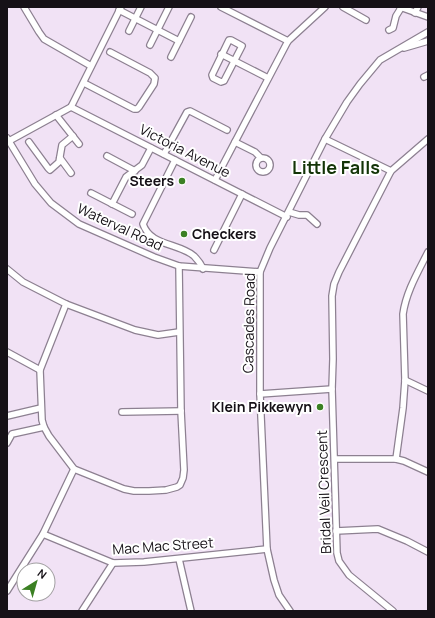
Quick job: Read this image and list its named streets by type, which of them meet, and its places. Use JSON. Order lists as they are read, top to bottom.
{
  "streets": {
    "street": [
      "Victoria Avenue",
      "Waterval Road",
      "Cascades Road",
      "Bridal Veil Crescent",
      "Mac Mac Street"
    ]
  },
  "crossings": [
    ["Victoria Avenue", "Cascades Road"],
    ["Waterval Road", "Cascades Road"],
    ["Cascades Road", "Mac Mac Street"]
  ],
  "districts": ["Little Falls"],
  "places": ["Steers", "Checkers", "Klein Pikkewyn"],
  "north": "top right"
}
